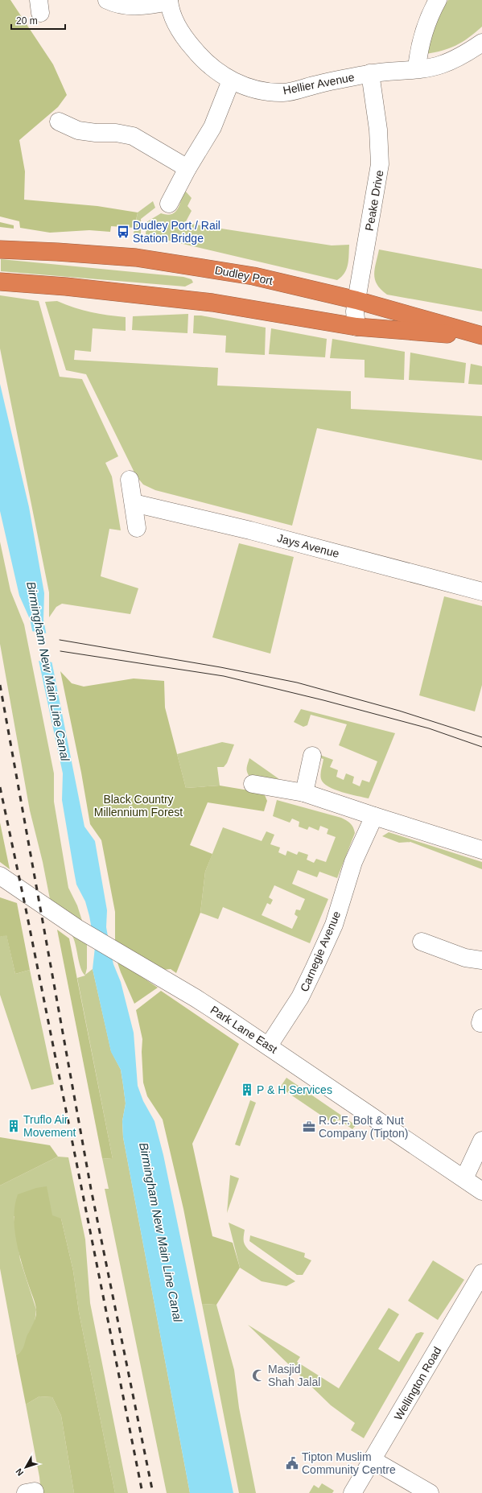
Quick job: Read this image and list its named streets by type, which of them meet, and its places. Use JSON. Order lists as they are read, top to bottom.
{
  "streets": {
    "highway": ["Dudley Port"],
    "street": [
      "Hellier Avenue",
      "Peake Drive",
      "Jays Avenue",
      "Carnegie Avenue",
      "Park Lane East",
      "Wellington Road"
    ]
  },
  "crossings": [
    ["Hellier Avenue", "Peake Drive"],
    ["Peake Drive", "Dudley Port"],
    ["Carnegie Avenue", "Park Lane East"]
  ],
  "water": ["Birmingham New Main Line Canal"],
  "parks": ["Black Country Millennium Forest"],
  "places": {
    "bus stop": ["Dudley Port / Rail Station Bridge"],
    "building": ["P & H Services", "Truflo Air Movement"],
    "office": ["R.C.F. Bolt & Nut Company (Tipton)"],
    "mosque": ["Masjid Shah Jalal"],
    "public building": ["Tipton Muslim Community Centre"]
  },
  "scale_bar": "20 m",
  "north": "bottom left"
}
